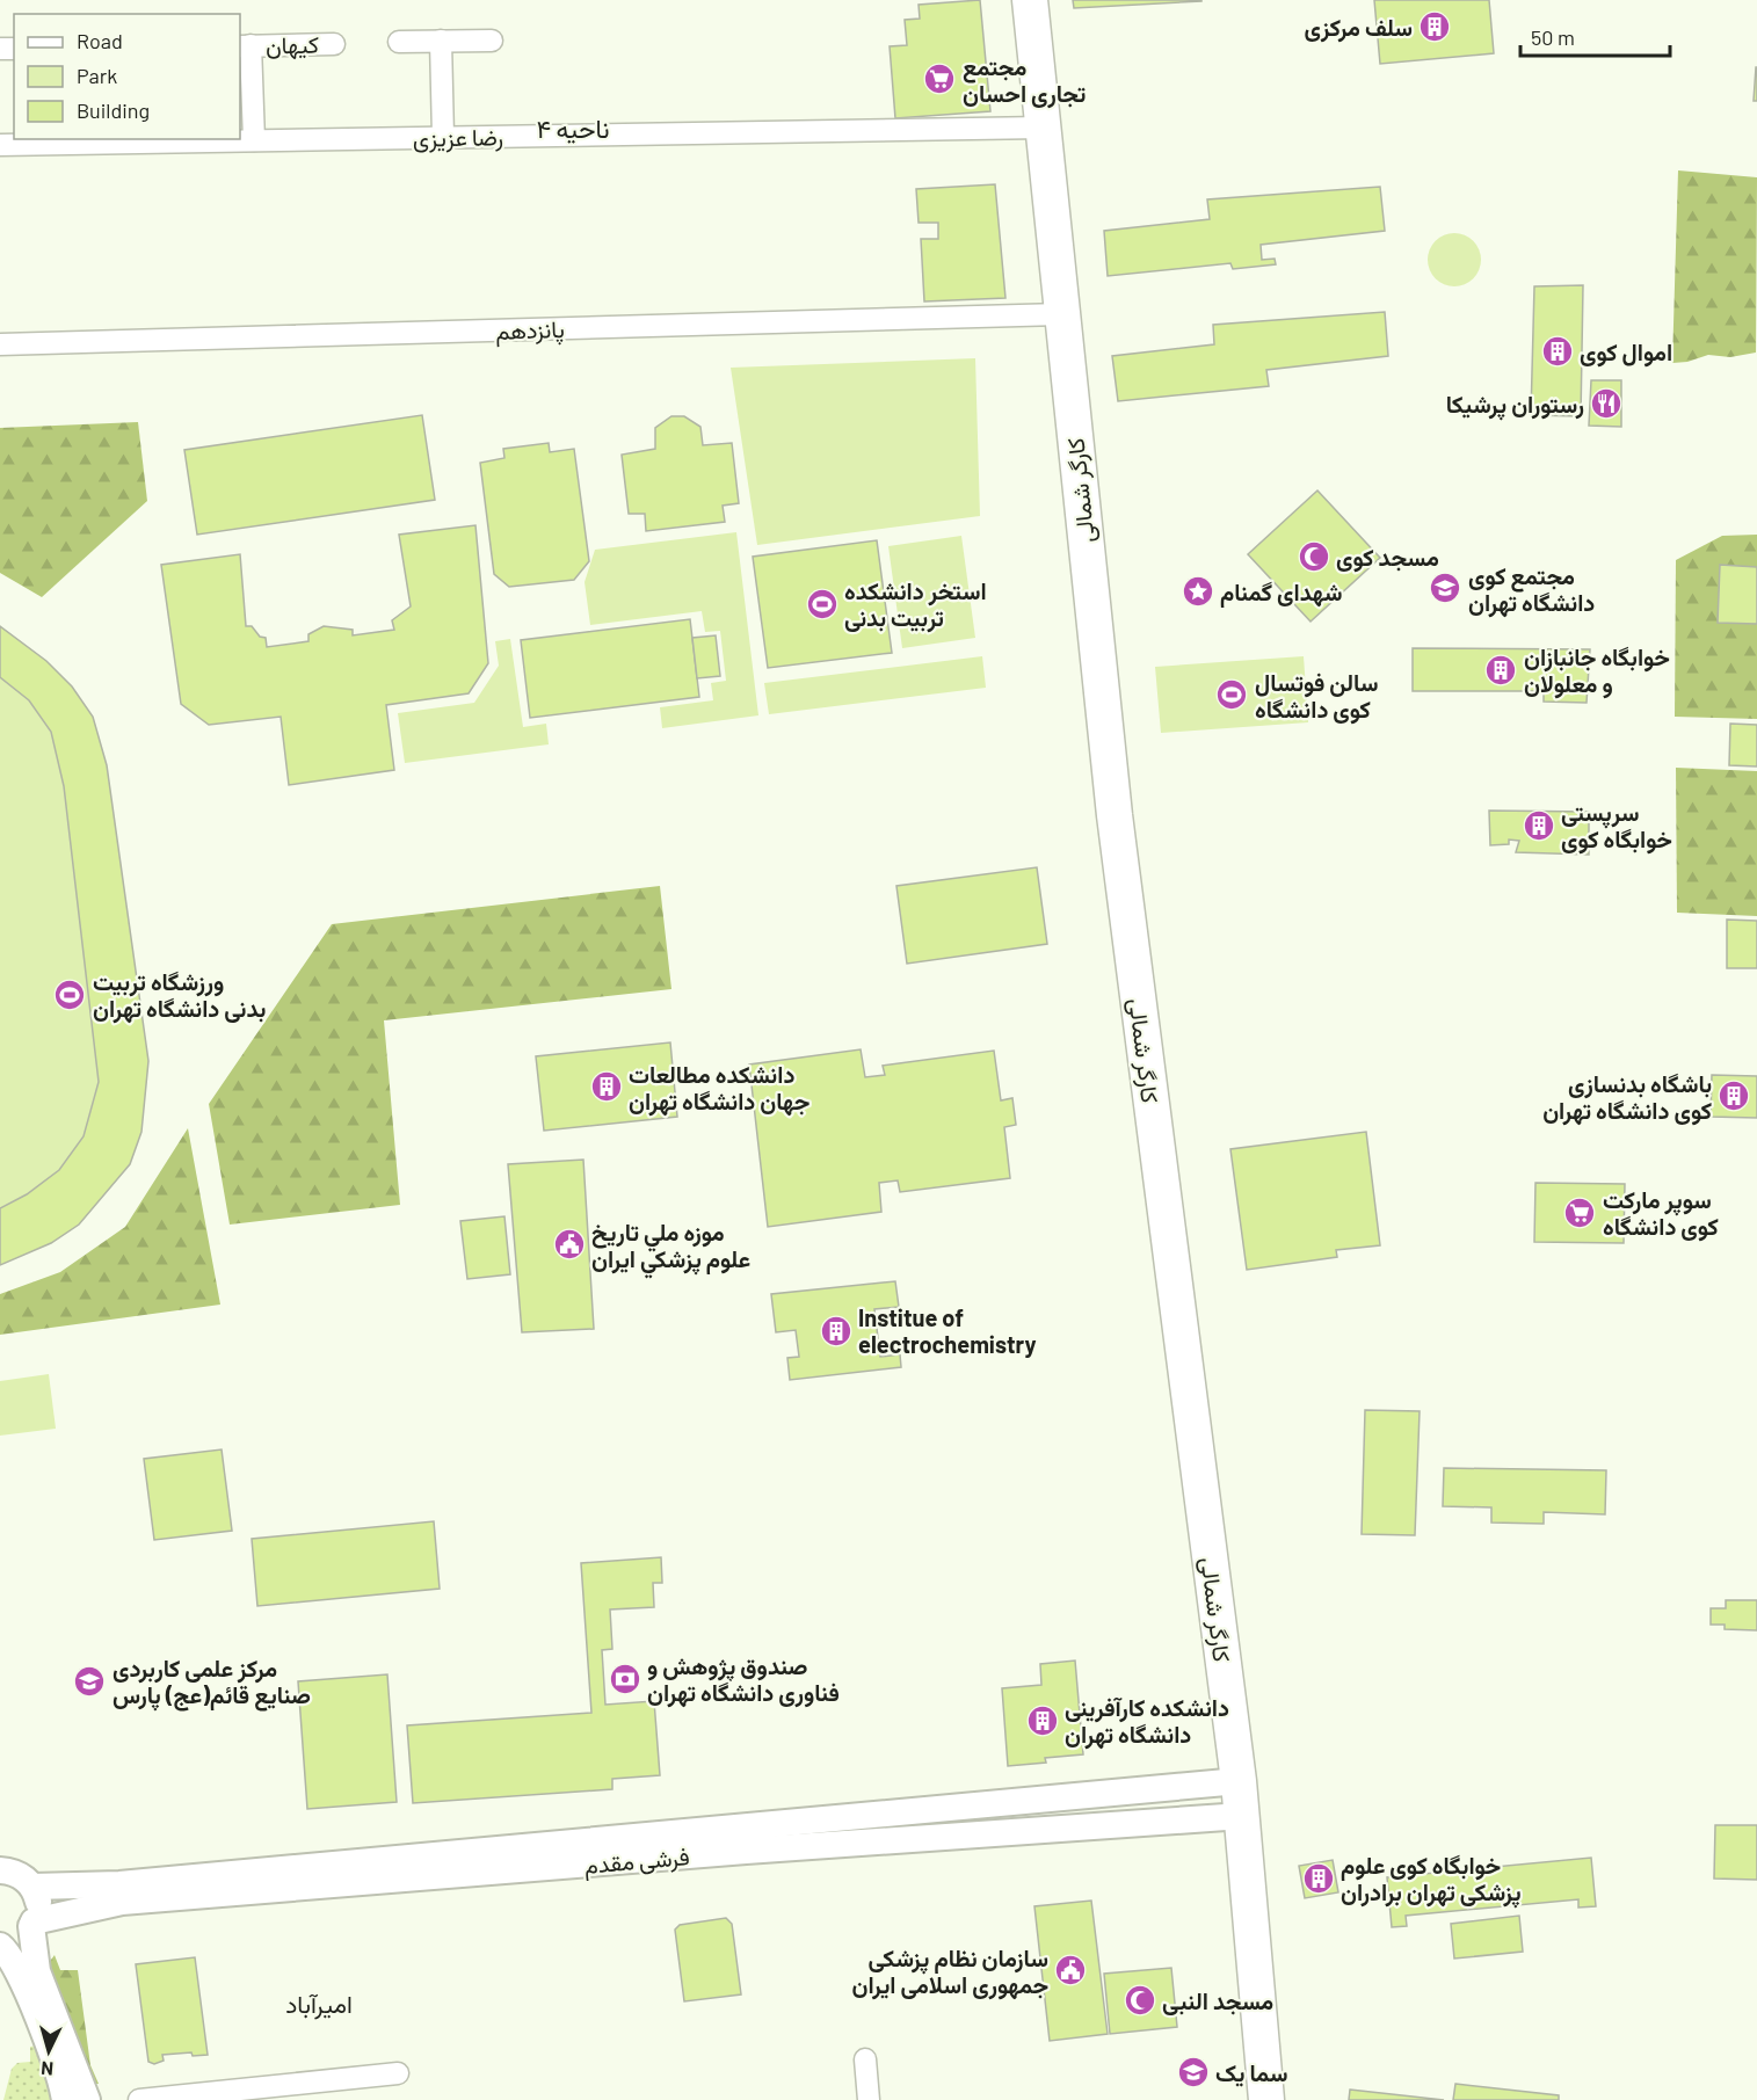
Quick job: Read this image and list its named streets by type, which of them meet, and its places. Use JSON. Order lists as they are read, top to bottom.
{
  "streets": {
    "main road": ["کارگر شمالی"],
    "street": [
      "کیهان",
      "رضا عزیزی",
      "پانزدهم",
      "فرشی مقدم"
    ]
  },
  "crossings": [
    ["کیهان", "رضا عزیزی"],
    ["رضا عزیزی", "کارگر شمالی"],
    ["پانزدهم", "کارگر شمالی"],
    ["کارگر شمالی", "فرشی مقدم"]
  ],
  "districts": ["ناحیه ۴", "امیرآباد"],
  "places": {
    "building": [
      "سلف مرکزی",
      "اموال کوی",
      "خوابگاه جانبازان و معلولان",
      "سرپستی خوابگاه کوی",
      "دانشکده مطالعات جهان دانشگاه تهران",
      "باشگاه بدنسازی کوی دانشگاه تهران",
      "Institue of electrochemistry",
      "دانشکده کارآفرینی دانشگاه تهران",
      "خوابگاه کوی علوم پزشکی تهران برادران"
    ],
    "supermarket": ["مجتمع تجاری احسان", "سوپر مارکت کوی دانشگاه"],
    "restaurant": ["رستوران پرشیکا"],
    "mosque": ["مسجد کوی", "مسجد النبی"],
    "school or university": ["مجتمع کوی دانشگاه تهران", "مرکز علمی کاربردی صنایع قائم(عج) پارس", "سما یک"],
    "place": ["شهدای گمنام"],
    "sports": ["استخر دانشکده تربیت بدنی", "سالن فوتسال کوی دانشگاه", "ورزشگاه تربیت بدنی دانشگاه تهران"],
    "public building": ["موزه ملي تاريخ علوم پزشكي ايران", "سازمان نظام پزشکی جمهوری اسلامی ایران"],
    "bank": ["صندوق پژوهش و فناوری دانشگاه تهران"]
  },
  "legend": ["Road", "Park", "Building"],
  "scale_bar": "50 m",
  "north": "bottom"
}
